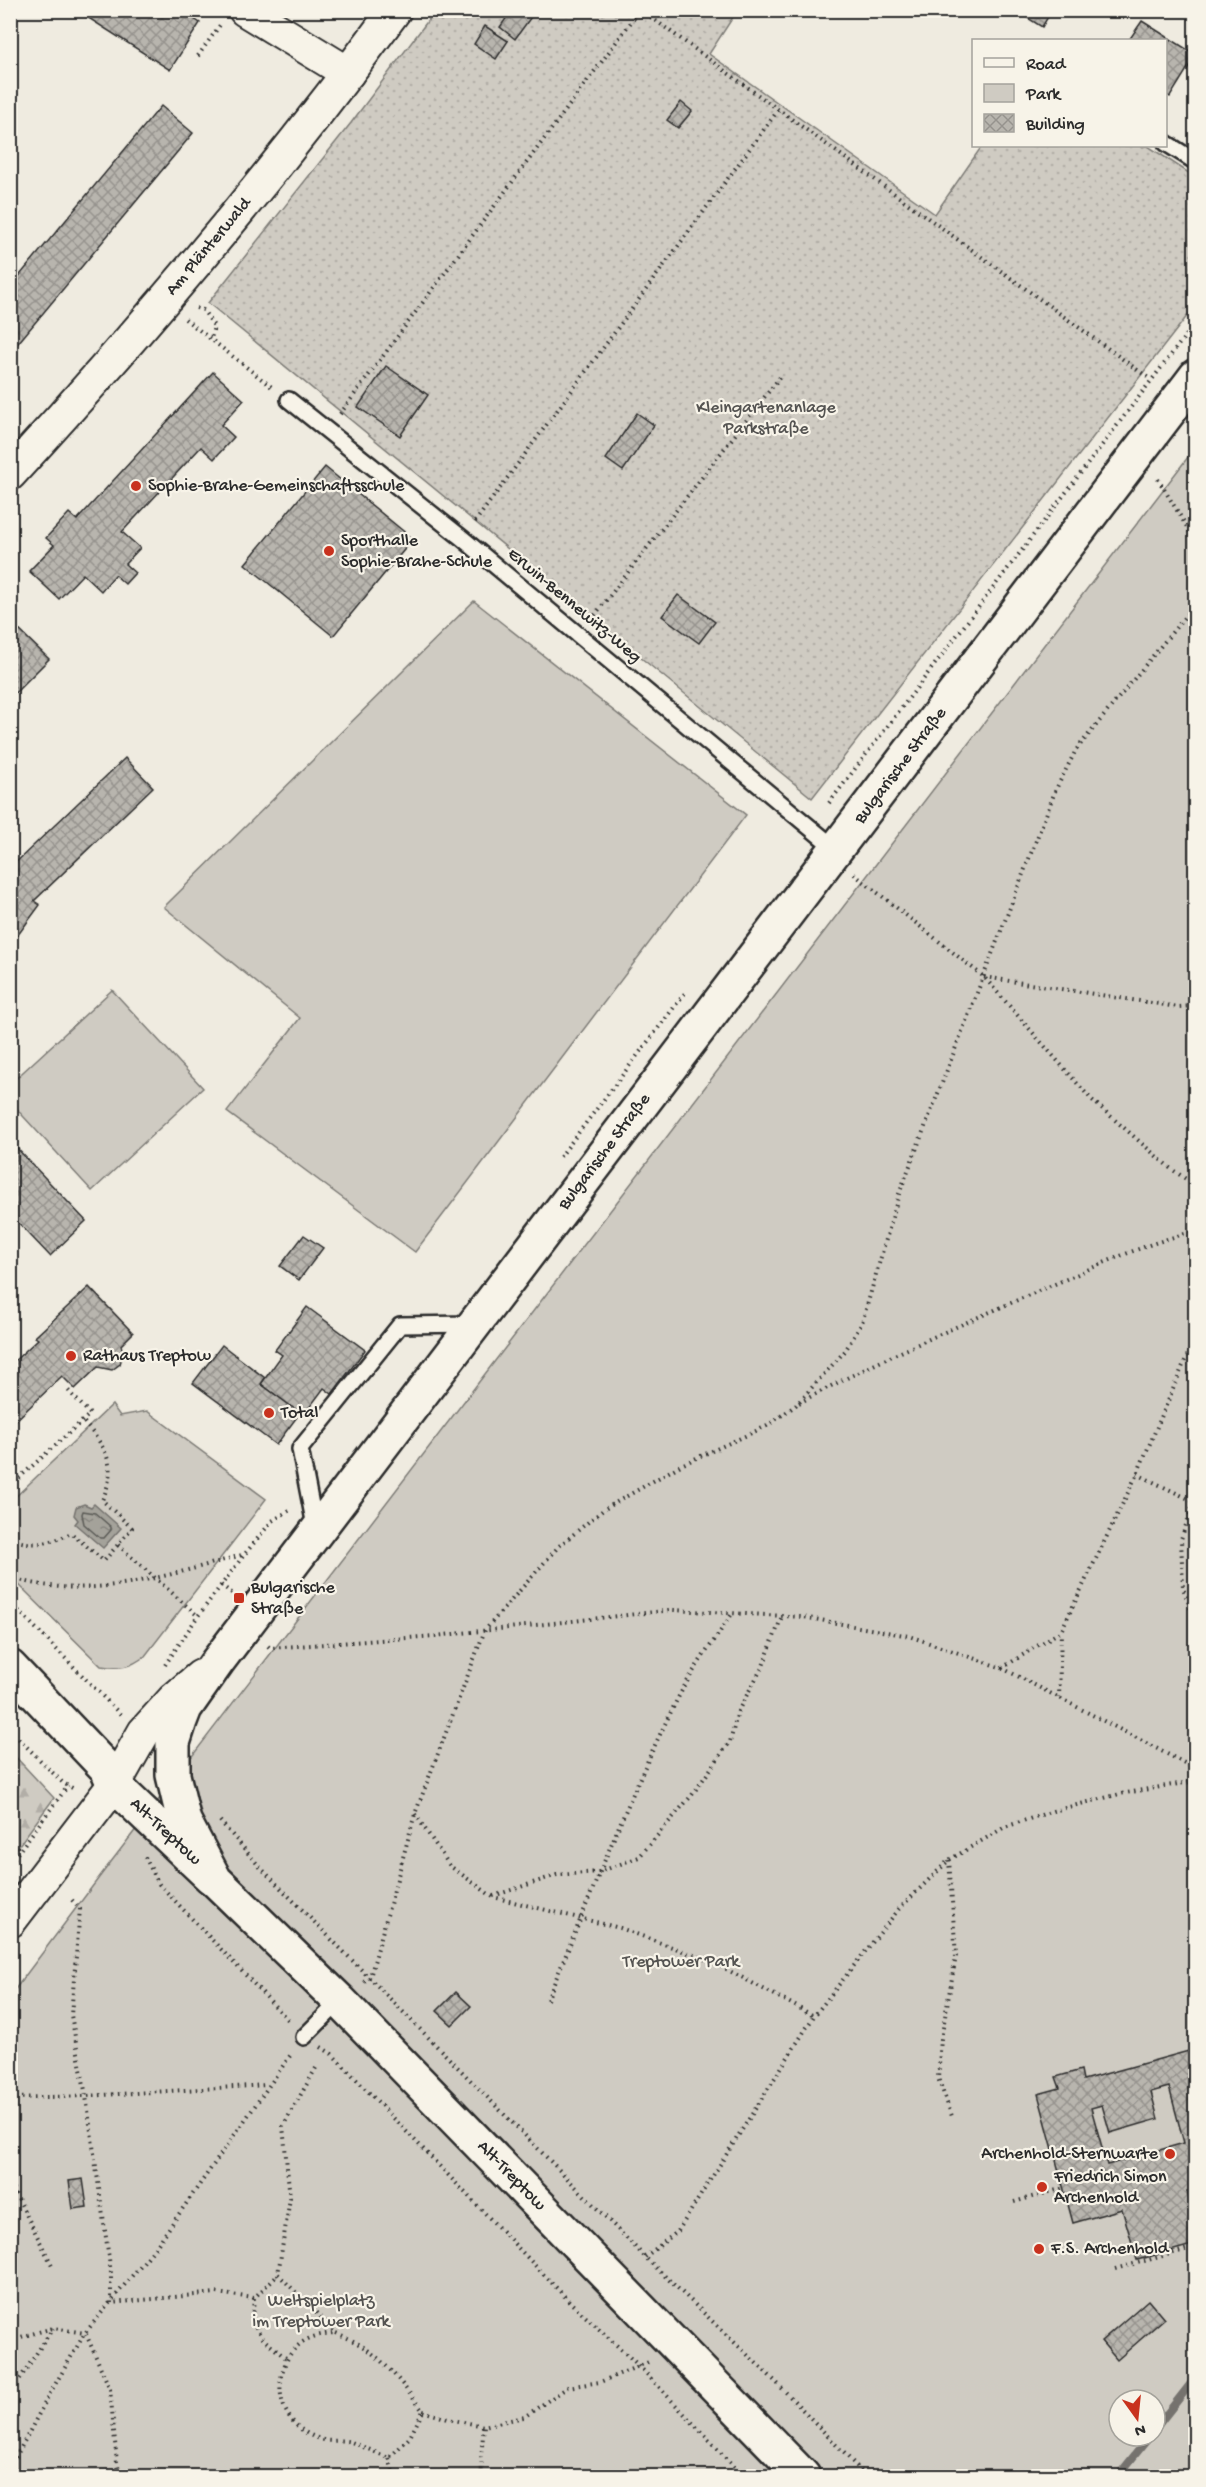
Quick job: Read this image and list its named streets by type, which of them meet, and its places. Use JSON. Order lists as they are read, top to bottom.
{
  "streets": {
    "main road": ["Bulgarische Straße", "Alt-Treptow"],
    "street": ["Am Plänterwald"],
    "lane": ["Erwin-Bennewitz-Weg"]
  },
  "crossings": [
    ["Erwin-Bennewitz-Weg", "Bulgarische Straße"],
    ["Bulgarische Straße", "Alt-Treptow"]
  ],
  "parks": ["Kleingartenanlage Parkstraße", "Treptower Park", "Weltspielplatz im Treptower Park"],
  "places": {
    "other": [
      "Sophie-Brahe-Gemeinschaftsschule",
      "Sporthalle Sophie-Brahe-Schule",
      "Rathaus Treptow",
      "Total",
      "Archenhold-Sternwarte",
      "Friedrich Simon Archenhold",
      "F.S. Archenhold"
    ],
    "transit": ["Bulgarische Straße"]
  },
  "legend": ["Road", "Park", "Building"],
  "north": "bottom"
}
